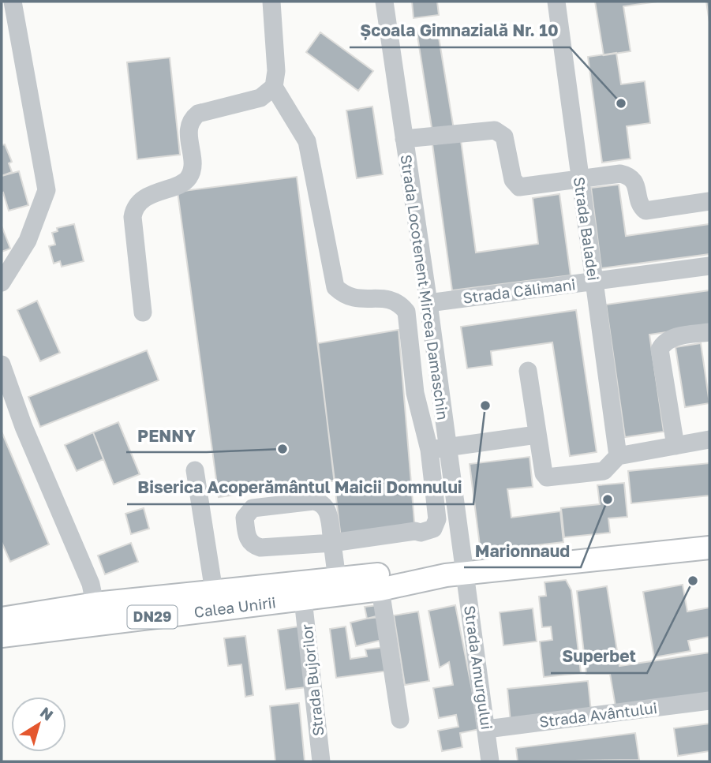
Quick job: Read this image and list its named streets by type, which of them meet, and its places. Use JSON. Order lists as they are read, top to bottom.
{
  "streets": {
    "main road": ["Calea Unirii", "DN29"],
    "street": [
      "Strada Baladei",
      "Strada Locotenent Mircea Damaschin",
      "Strada Călimani",
      "Strada Amurgului",
      "Strada Bujorilor",
      "Strada Avântului"
    ]
  },
  "crossings": [
    ["Strada Baladei", "Strada Călimani"],
    ["Strada Locotenent Mircea Damaschin", "Strada Călimani"],
    ["Strada Locotenent Mircea Damaschin", "Calea Unirii"],
    ["Strada Locotenent Mircea Damaschin", "Strada Amurgului"],
    ["Calea Unirii", "Strada Amurgului"],
    ["Calea Unirii", "Strada Bujorilor"],
    ["Strada Amurgului", "Strada Avântului"]
  ],
  "places": [
    "Școala Gimnazială Nr. 10",
    "Biserica Acoperământul Maicii Domnului",
    "PENNY",
    "Marionnaud",
    "Superbet"
  ],
  "north": "top right"
}
